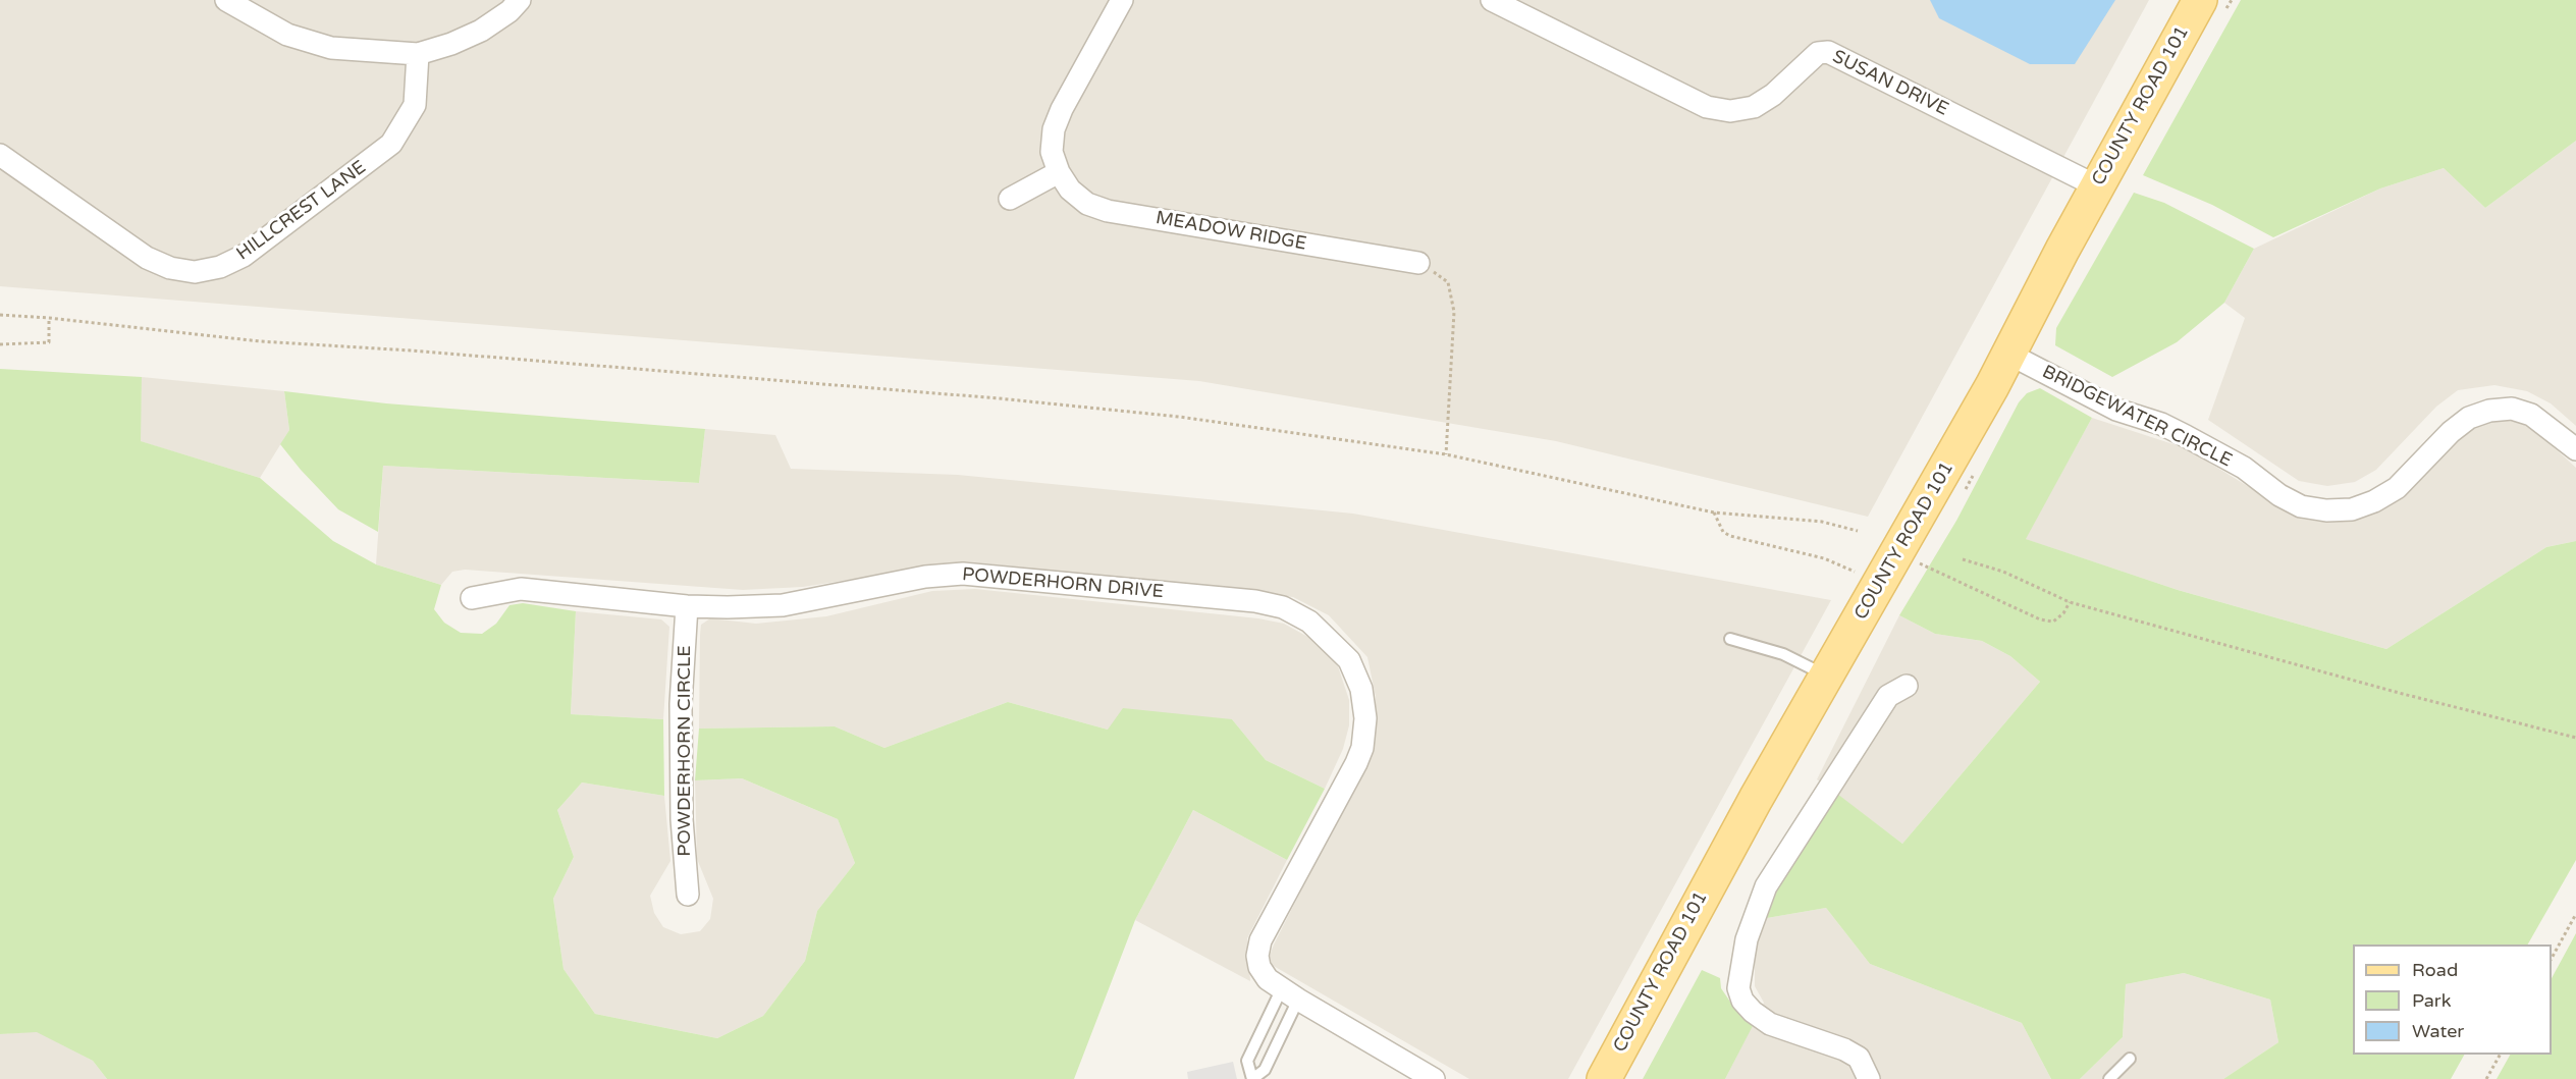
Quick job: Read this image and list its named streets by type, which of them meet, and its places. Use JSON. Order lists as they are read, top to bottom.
{
  "streets": {
    "main road": ["COUNTY ROAD 101"],
    "street": [
      "SUSAN DRIVE",
      "HILLCREST LANE",
      "MEADOW RIDGE",
      "BRIDGEWATER CIRCLE",
      "POWDERHORN DRIVE",
      "POWDERHORN CIRCLE"
    ]
  },
  "crossings": [
    ["SUSAN DRIVE", "COUNTY ROAD 101"],
    ["COUNTY ROAD 101", "BRIDGEWATER CIRCLE"],
    ["POWDERHORN DRIVE", "POWDERHORN CIRCLE"]
  ],
  "legend": ["Road", "Park", "Water"]
}
